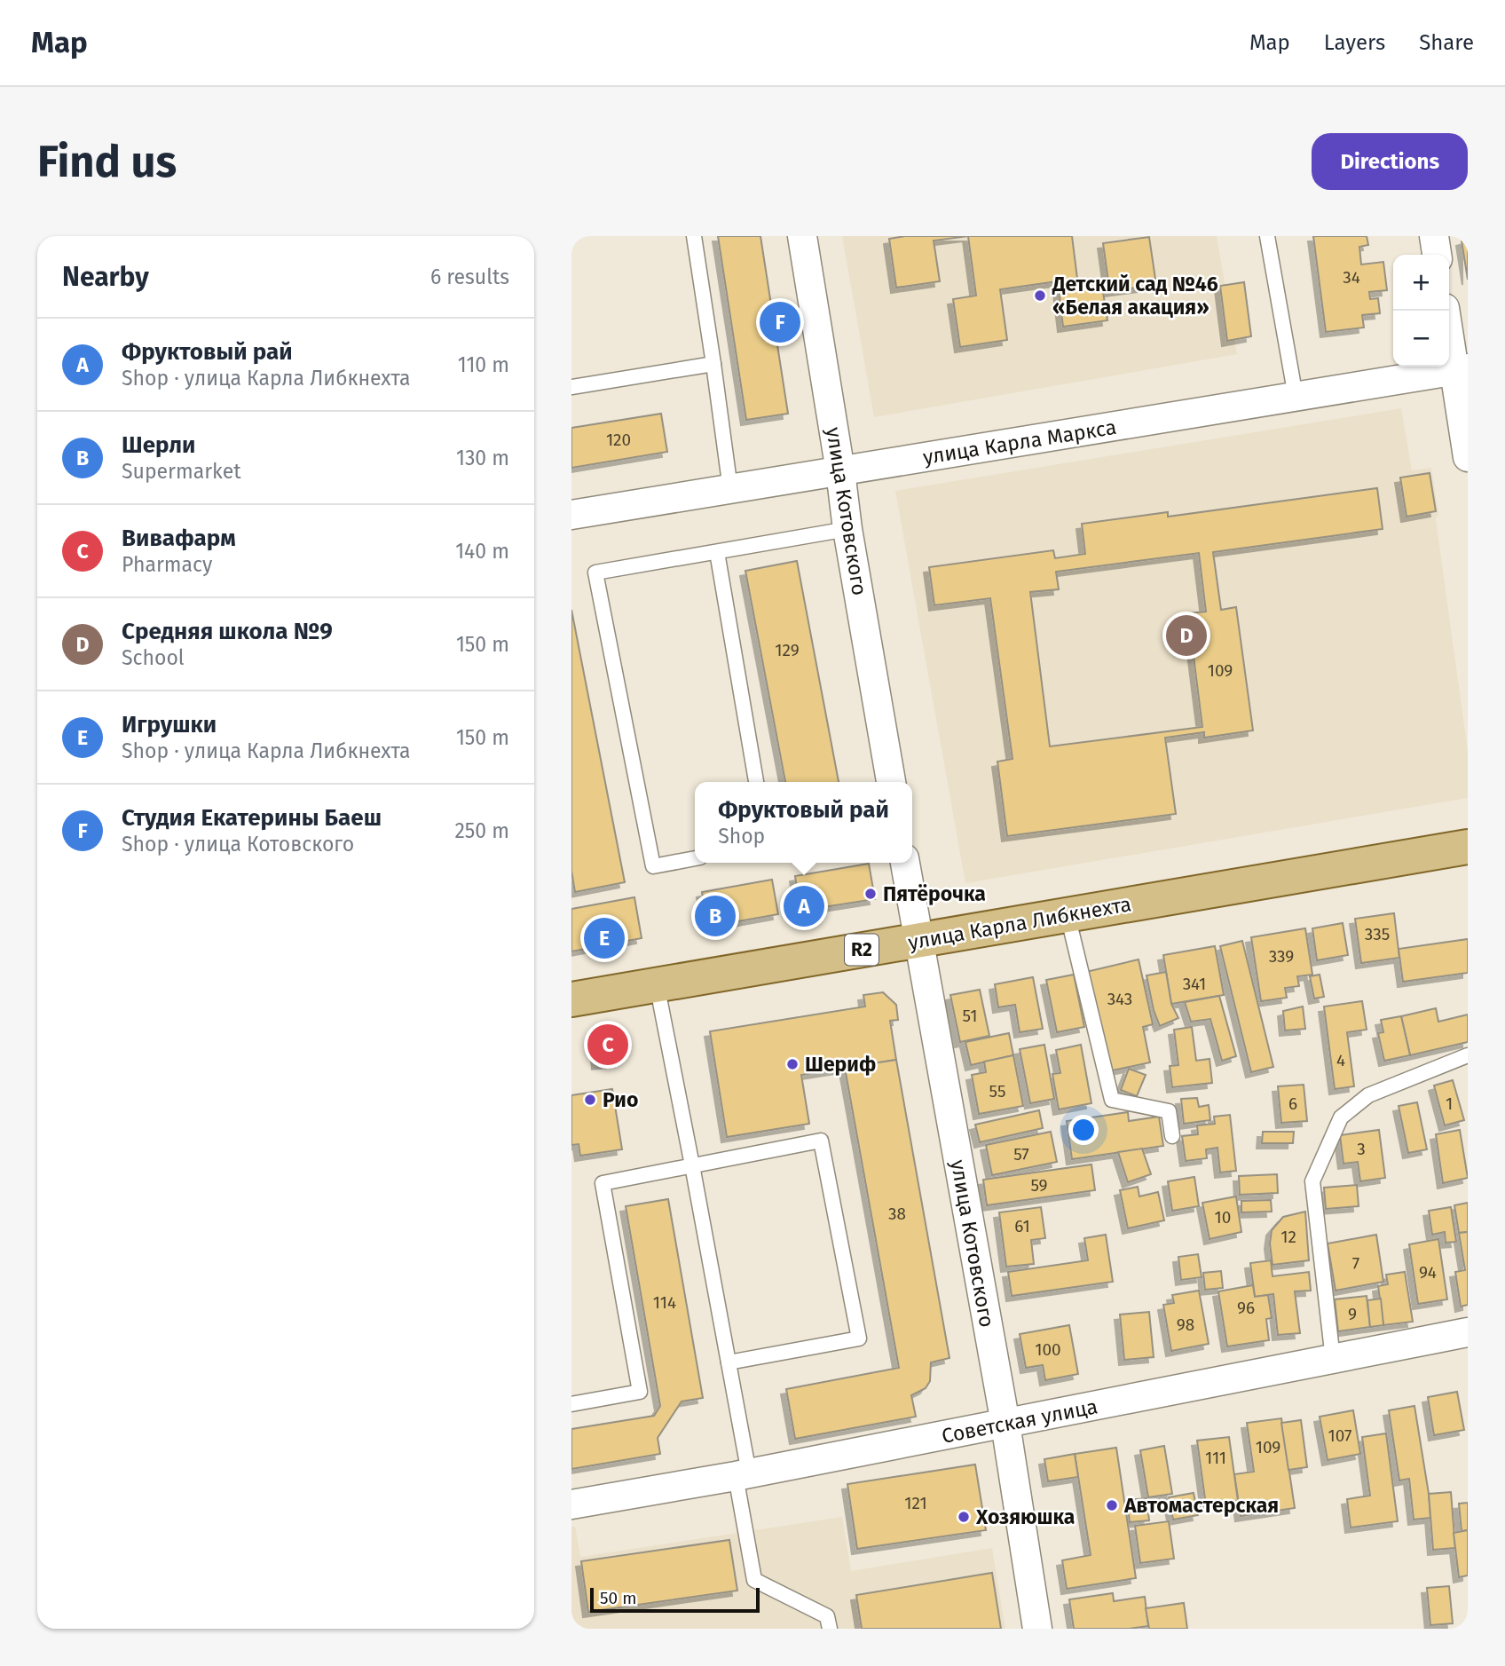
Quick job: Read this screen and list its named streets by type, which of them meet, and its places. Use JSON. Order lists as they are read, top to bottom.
{
  "streets": {
    "main road": ["улица Карла Либкнехта", "R2"],
    "street": ["улица Карла Маркса", "улица Котовского", "Советская улица"]
  },
  "crossings": [
    ["улица Карла Маркса", "улица Котовского"],
    ["улица Котовского", "улица Карла Либкнехта"],
    ["улица Котовского", "Советская улица"]
  ],
  "places": [
    "Детский сад №46 «Белая акация»",
    "Пятёрочка",
    "Шериф",
    "Рио",
    "Автомастерская",
    "Хозяюшка"
  ],
  "house_numbers": [
    "34",
    "120",
    "129",
    "109",
    "335",
    "339",
    "341",
    "343",
    "51",
    "4",
    "55",
    "6",
    "1",
    "3",
    "57",
    "59",
    "38",
    "10",
    "61",
    "12",
    "7",
    "94",
    "114",
    "96",
    "9",
    "98",
    "100",
    "107",
    "109",
    "111",
    "121"
  ],
  "scale_bar": "50 m",
  "page": {
    "header": "Map",
    "nav": ["Map", "Layers", "Share"],
    "buttons": "Directions",
    "title": "Find us",
    "heading": ["Nearby", "6 results"],
    "map_buttons": ["+", "−"],
    "pins": [
      "F",
      "D",
      "A",
      "B",
      "E",
      "C"
    ],
    "list": [
      {
        "mark": "A",
        "name": "Фруктовый рай",
        "note": "Shop · улица Карла Либкнехта",
        "value": "110 m"
      },
      {
        "mark": "B",
        "name": "Шерли",
        "note": "Supermarket",
        "value": "130 m"
      },
      {
        "mark": "C",
        "name": "Вивафарм",
        "note": "Pharmacy",
        "value": "140 m"
      },
      {
        "mark": "D",
        "name": "Средняя школа №9",
        "note": "School",
        "value": "150 m"
      },
      {
        "mark": "E",
        "name": "Игрушки",
        "note": "Shop · улица Карла Либкнехта",
        "value": "150 m"
      },
      {
        "mark": "F",
        "name": "Студия Екатерины Баеш",
        "note": "Shop · улица Котовского",
        "value": "250 m"
      }
    ],
    "popup": ["Фруктовый рай", "Shop"],
    "scale": "50 m"
  }
}
